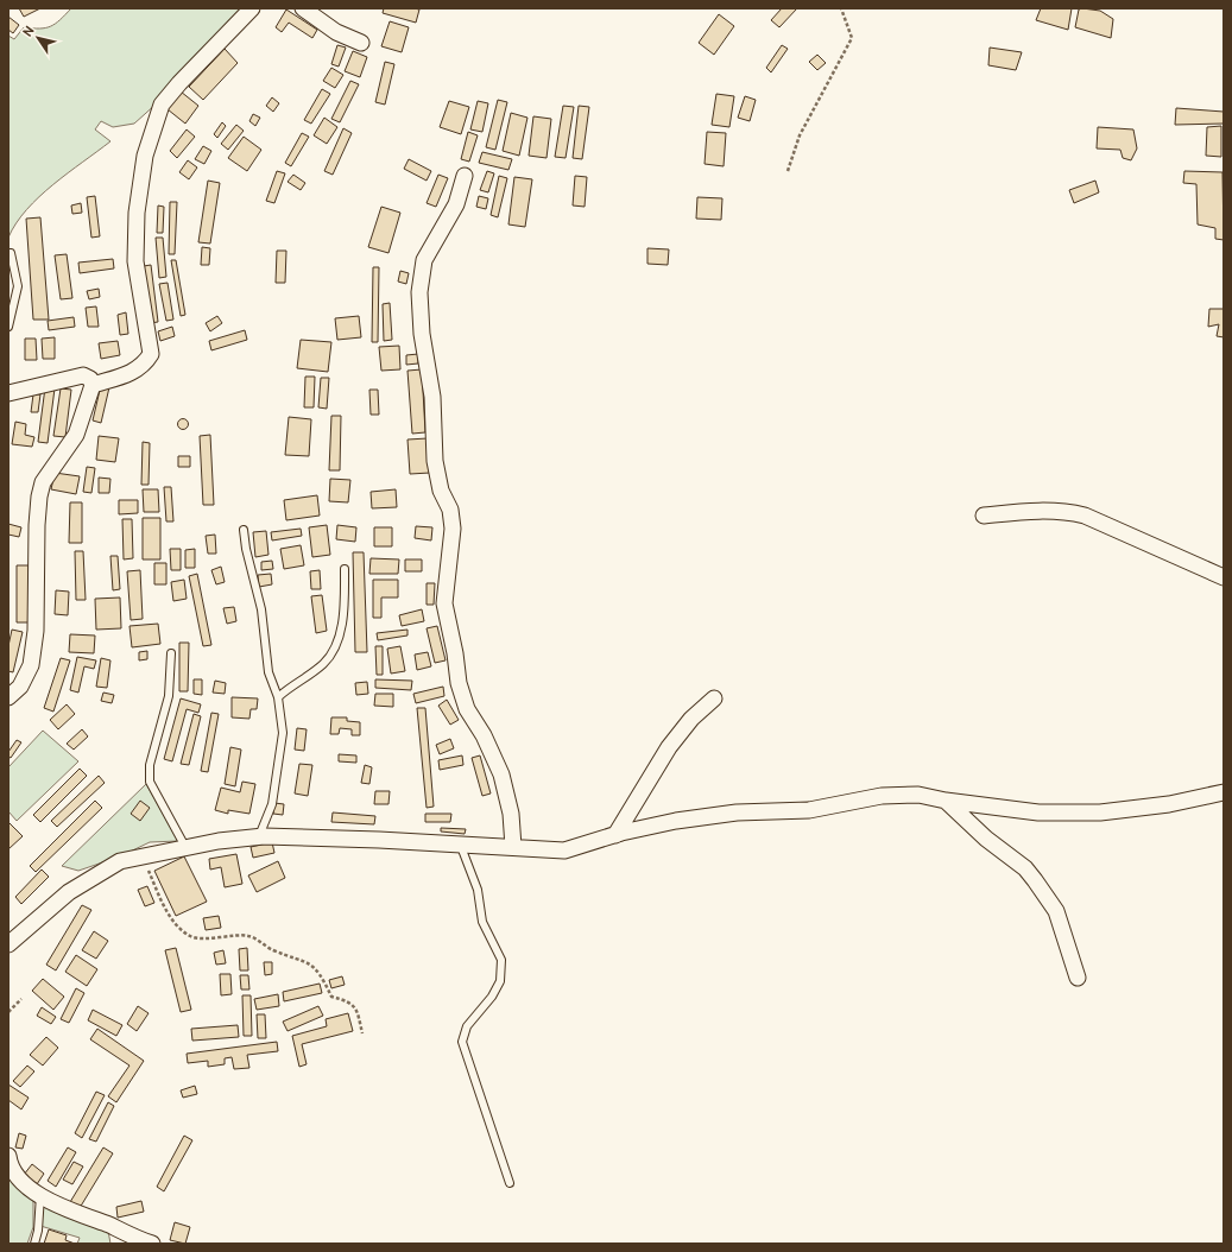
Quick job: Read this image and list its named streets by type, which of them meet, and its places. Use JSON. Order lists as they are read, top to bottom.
{
  "north": "top left"
}
